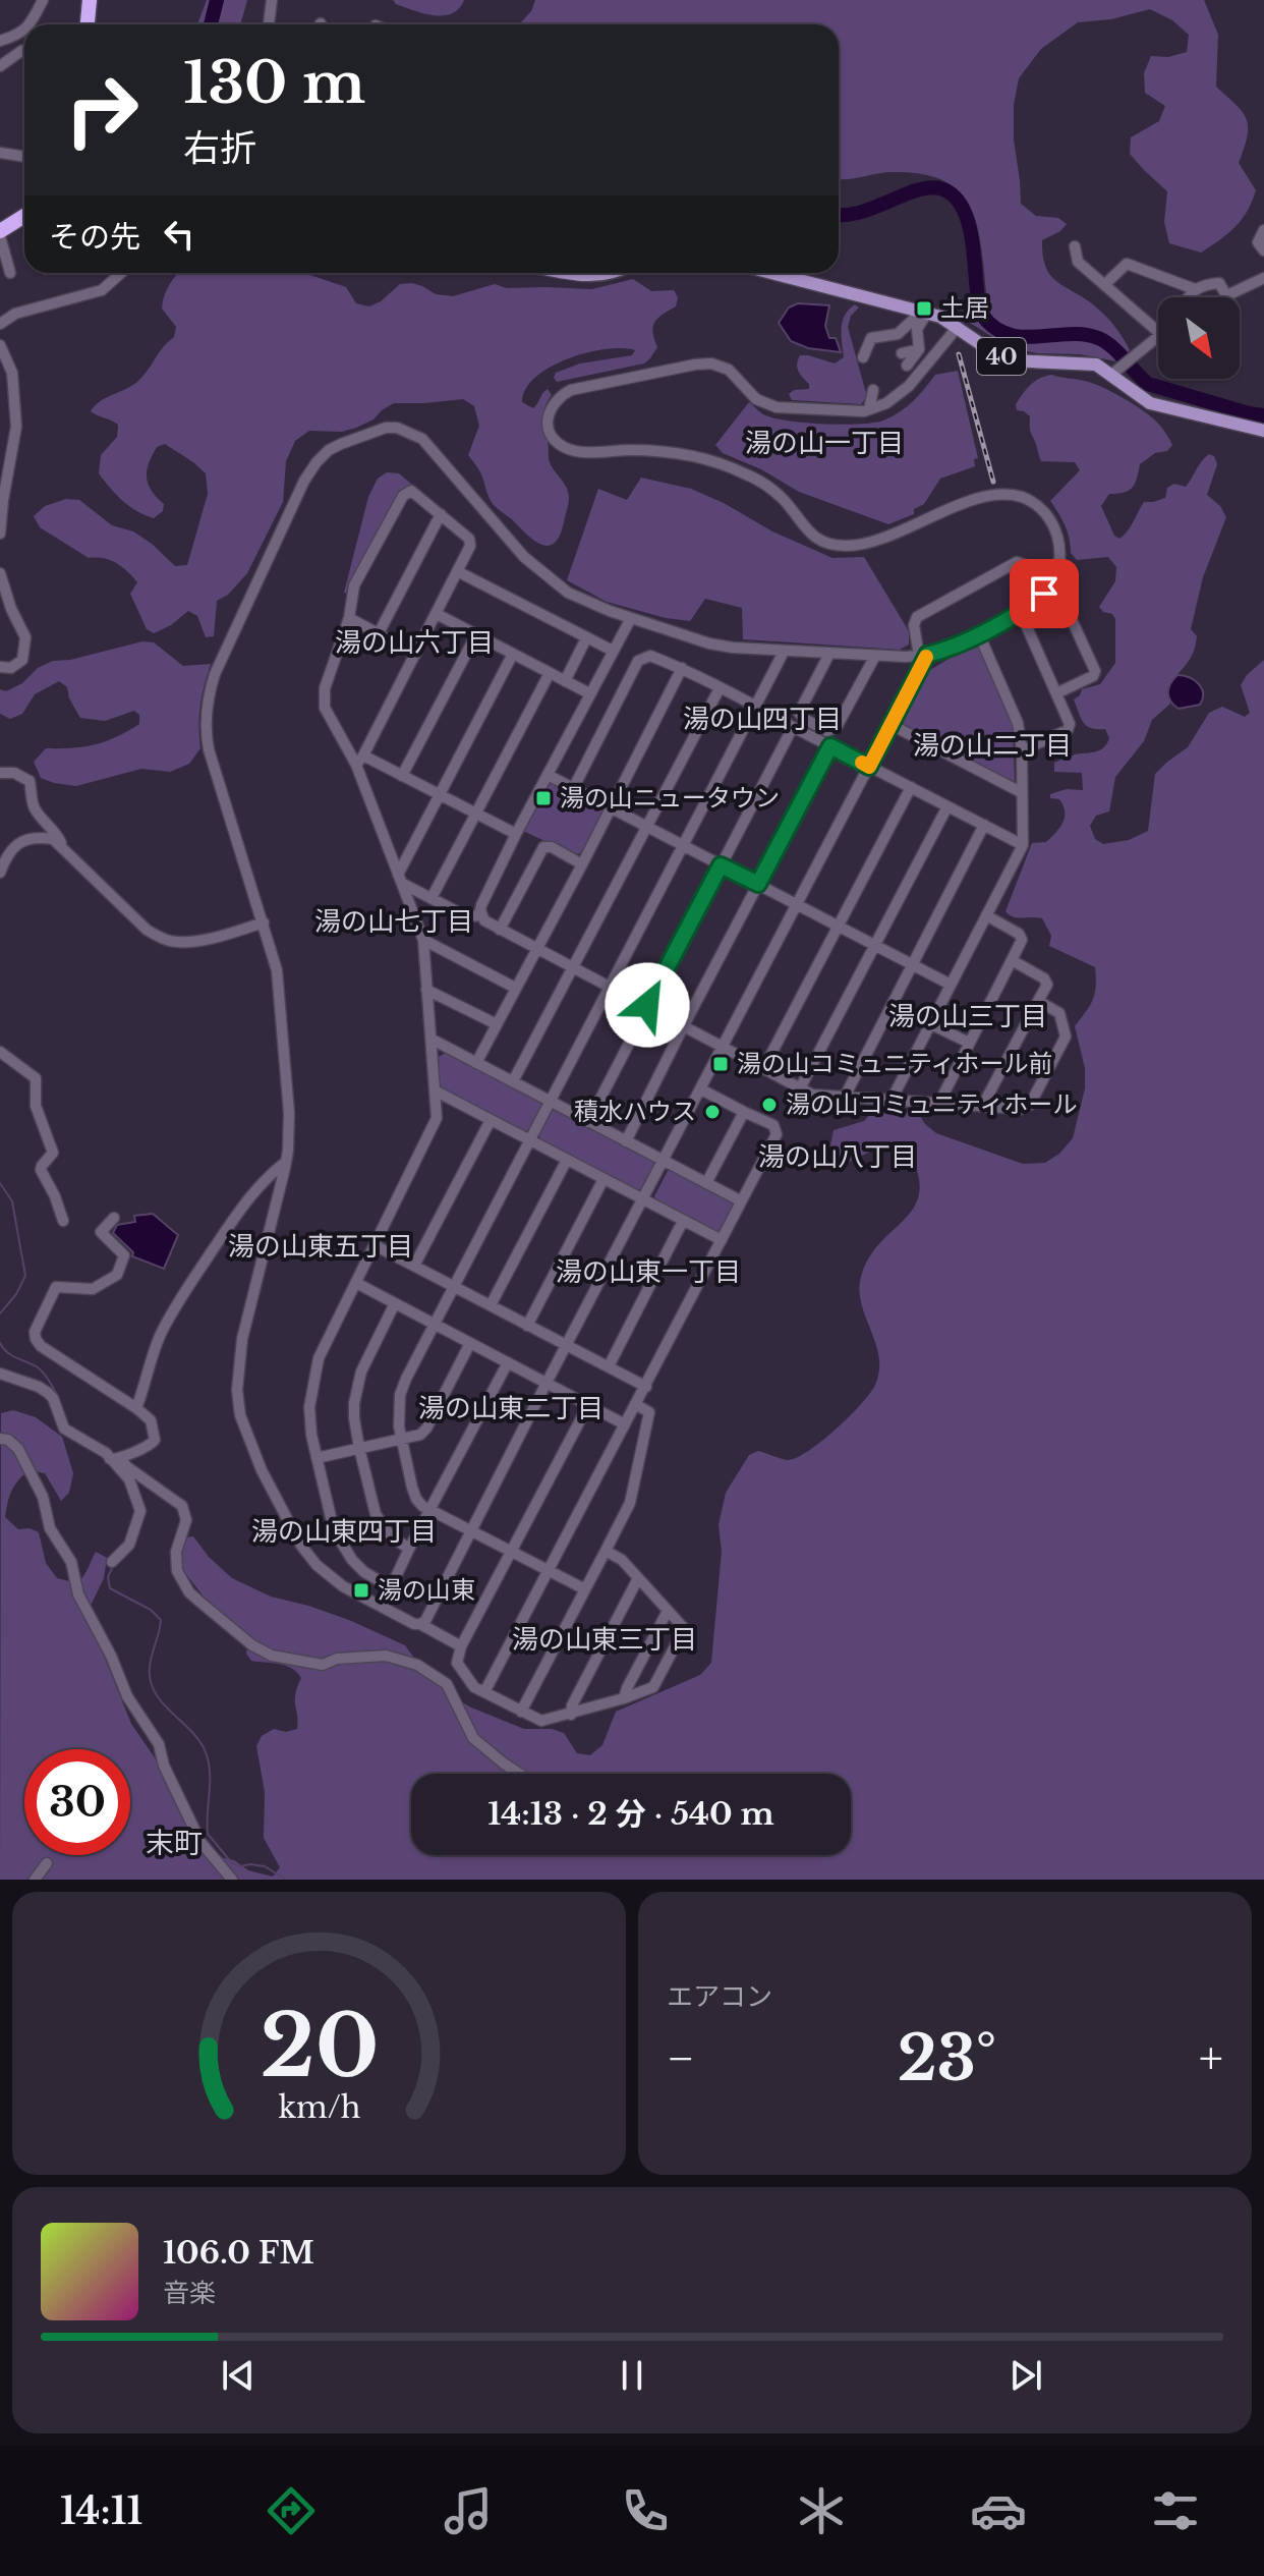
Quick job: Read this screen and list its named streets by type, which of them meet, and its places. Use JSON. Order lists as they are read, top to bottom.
{
  "streets": {
    "main road": ["40"]
  },
  "districts": [
    "湯の山一丁目",
    "湯の山六丁目",
    "湯の山四丁目",
    "湯の山二丁目",
    "湯の山七丁目",
    "湯の山三丁目",
    "湯の山八丁目",
    "湯の山東五丁目",
    "湯の山東一丁目",
    "湯の山東二丁目",
    "湯の山東四丁目",
    "湯の山東三丁目",
    "末町"
  ],
  "places": {
    "transit": [
      "土居",
      "湯の山ニュータウン",
      "湯の山コミュニティホール前",
      "湯の山東"
    ],
    "other": ["湯の山コミュニティホール", "積水ハウス"]
  },
  "north": "bottom right",
  "page": {
    "turn": ["130 m", "右折"],
    "then": "その先",
    "limit": "30",
    "trip": "14:13 · 2 分 · 540 m",
    "tile": "エアコン",
    "heat": ["−", "23°", "+"],
    "song": ["106.0 FM", "音楽"],
    "tabs": "14:11",
    "gauge": ["20", "km/h"]
  }
}
